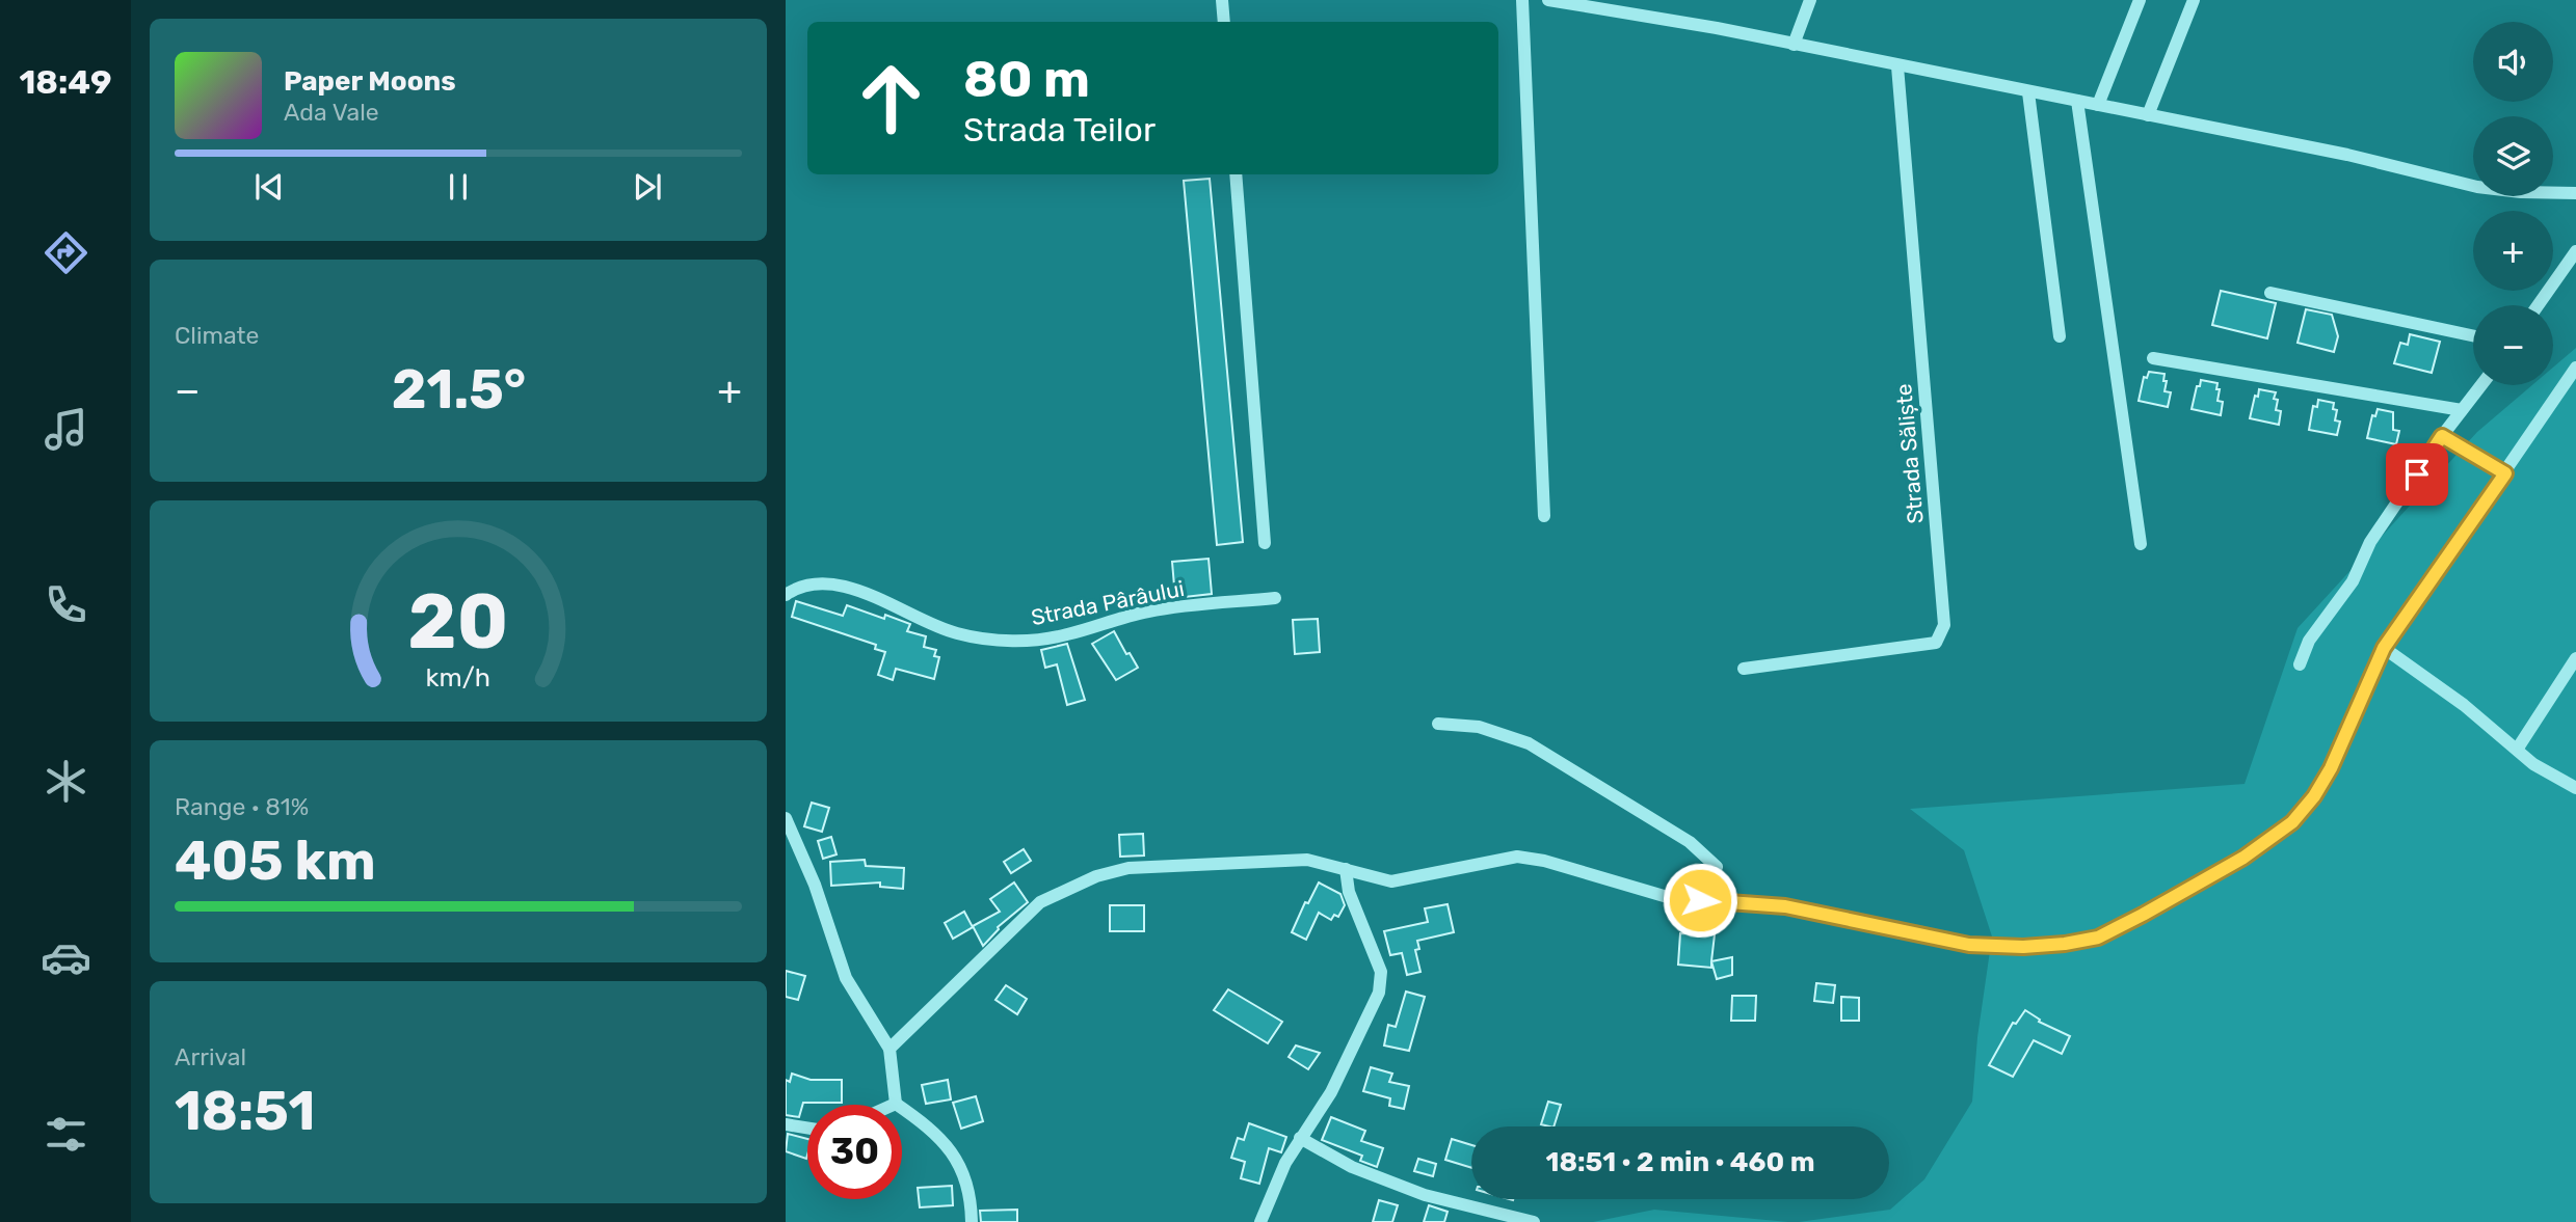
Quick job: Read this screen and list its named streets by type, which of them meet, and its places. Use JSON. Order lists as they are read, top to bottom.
{
  "streets": {
    "street": ["Strada Săliște", "Strada Pârâului"]
  },
  "page": {
    "tabs": "18:49",
    "map_buttons": ["+", "−"],
    "turn": ["80 m", "Strada Teilor"],
    "song": ["Paper Moons", "Ada Vale"],
    "tile": [
      "Climate",
      ["Range · 81%", "405 km"],
      ["Arrival", "18:51"]
    ],
    "heat": ["−", "21.5°", "+"],
    "limit": "30",
    "trip": "18:51 · 2 min · 460 m",
    "gauge": ["20", "km/h"]
  }
}
